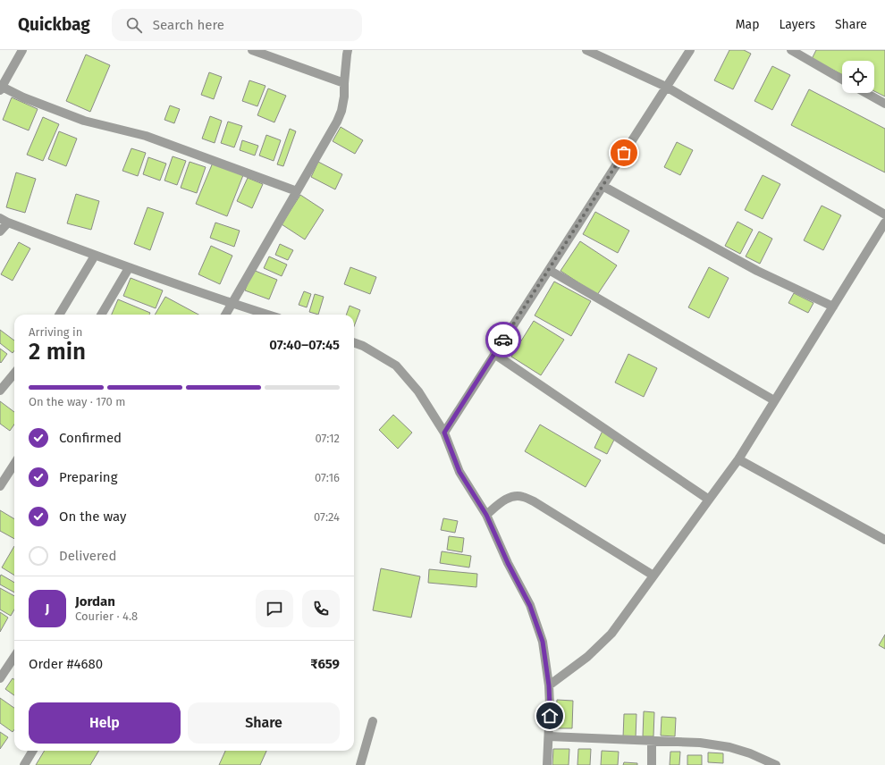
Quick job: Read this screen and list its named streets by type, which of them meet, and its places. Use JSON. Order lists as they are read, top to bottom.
{
  "page": {
    "header": "Quickbag",
    "search": "Search here",
    "nav": ["Map", "Layers", "Share"],
    "heading": ["2 min", "Arriving in", "07:40–07:45"],
    "panel": [
      "Jordan",
      "Courier · 4.8",
      "Order #4680",
      "₹659"
    ],
    "bar": "On the way · 170 m",
    "list": [
      ["Confirmed", "07:12"],
      ["Preparing", "07:16"],
      ["On the way", "07:24"],
      "Delivered"
    ],
    "round": "J",
    "buttons": ["Help", "Share"]
  }
}
